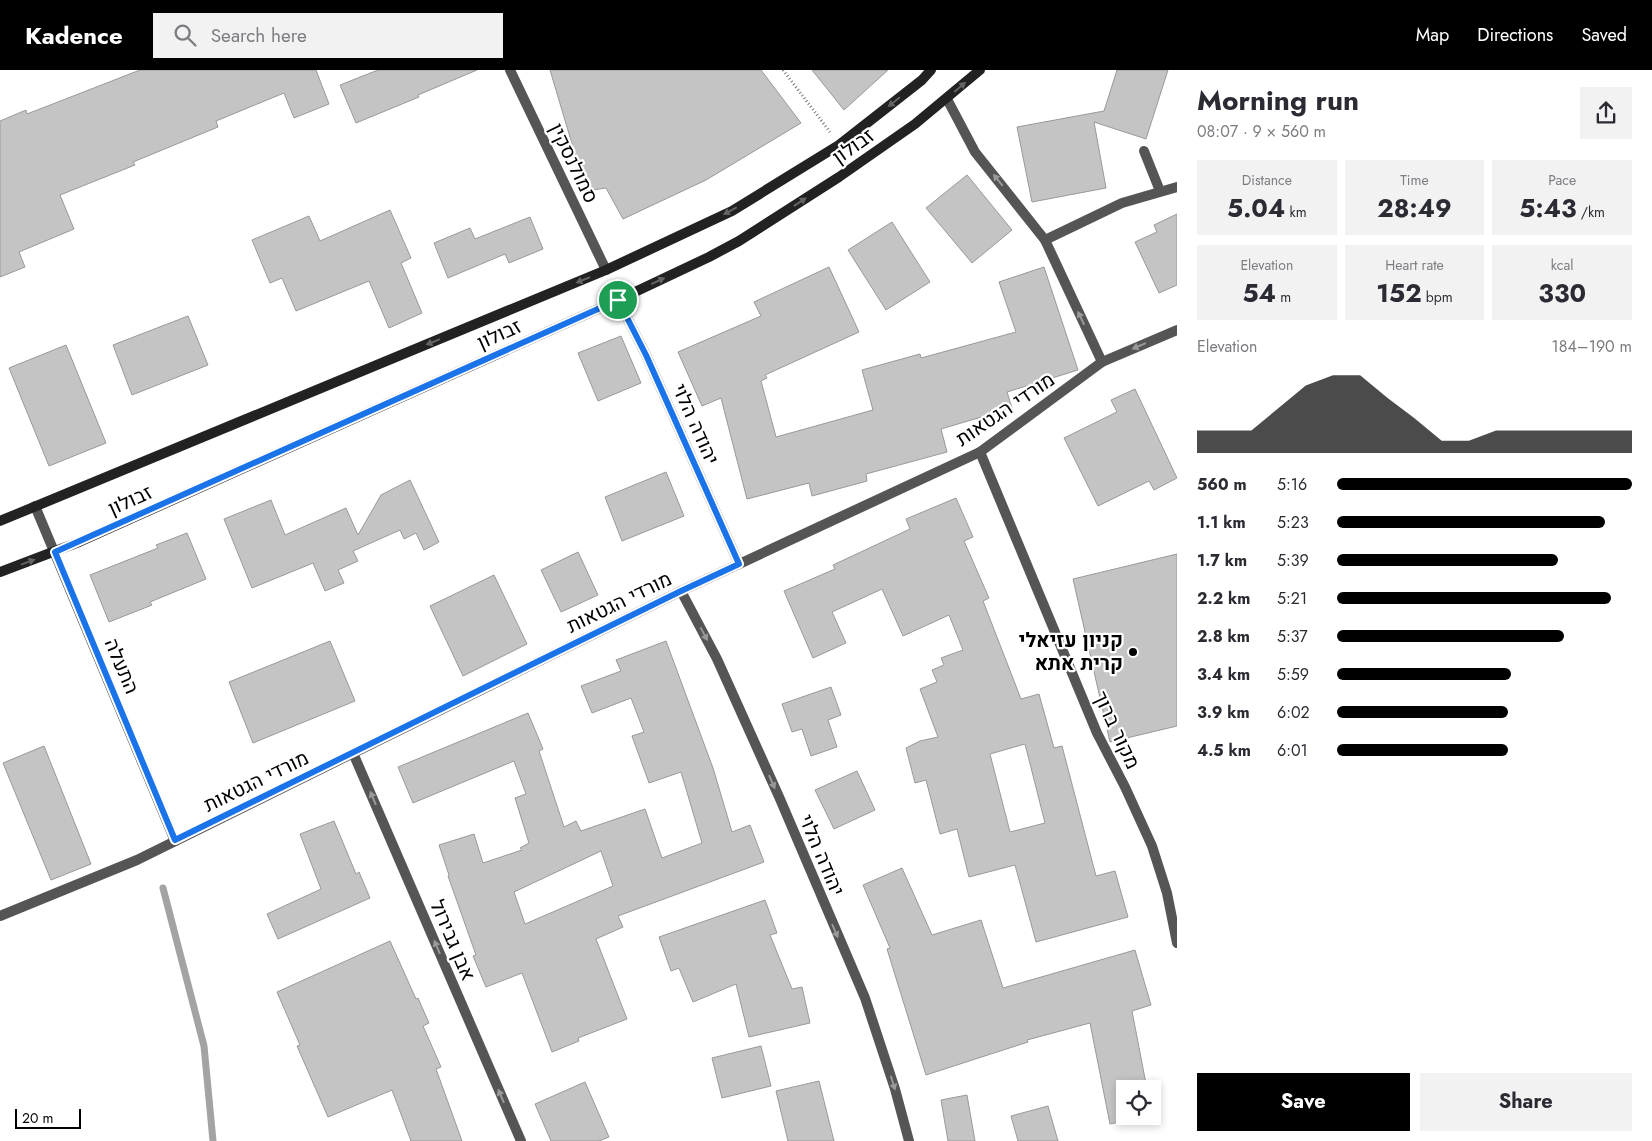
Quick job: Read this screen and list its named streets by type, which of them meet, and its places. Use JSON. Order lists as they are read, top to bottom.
{
  "streets": {
    "main road": ["זבולון"],
    "street": [
      "סמולנסקין",
      "מורדי הגטאות",
      "יהודה הלוי",
      "התעלה",
      "מקור ברוך",
      "אבן גבירול"
    ]
  },
  "crossings": [
    ["זבולון", "סמולנסקין"],
    ["זבולון", "יהודה הלוי"],
    ["זבולון", "התעלה"],
    ["מורדי הגטאות", "יהודה הלוי"],
    ["מורדי הגטאות", "התעלה"],
    ["מורדי הגטאות", "מקור ברוך"],
    ["מורדי הגטאות", "אבן גבירול"]
  ],
  "one_way": ["יהודה הלוי", "אבן גבירול"],
  "places": ["קניון עזיאלי קרית אתא"],
  "scale_bar": "20 m",
  "page": {
    "header": "Kadence",
    "search": "Search here",
    "nav": ["Map", "Directions", "Saved"],
    "heading": ["Morning run", "08:07 · 9 × 560 m"],
    "stats": [
      ["Distance", "5.04 km"],
      ["Time", "28:49"],
      ["Pace", "5:43 /km"],
      ["Elevation", "54 m"],
      ["Heart rate", "152 bpm"],
      ["kcal", "330"]
    ],
    "chart": ["Elevation", "184–190 m"],
    "list": [
      {
        "name": "560 m",
        "note": "5:16"
      },
      {
        "name": "1.1 km",
        "note": "5:23"
      },
      {
        "name": "1.7 km",
        "note": "5:39"
      },
      {
        "name": "2.2 km",
        "note": "5:21"
      },
      {
        "name": "2.8 km",
        "note": "5:37"
      },
      {
        "name": "3.4 km",
        "note": "5:59"
      },
      {
        "name": "3.9 km",
        "note": "6:02"
      },
      {
        "name": "4.5 km",
        "note": "6:01"
      }
    ],
    "buttons": ["Save", "Share"],
    "scale": "20 m"
  }
}
